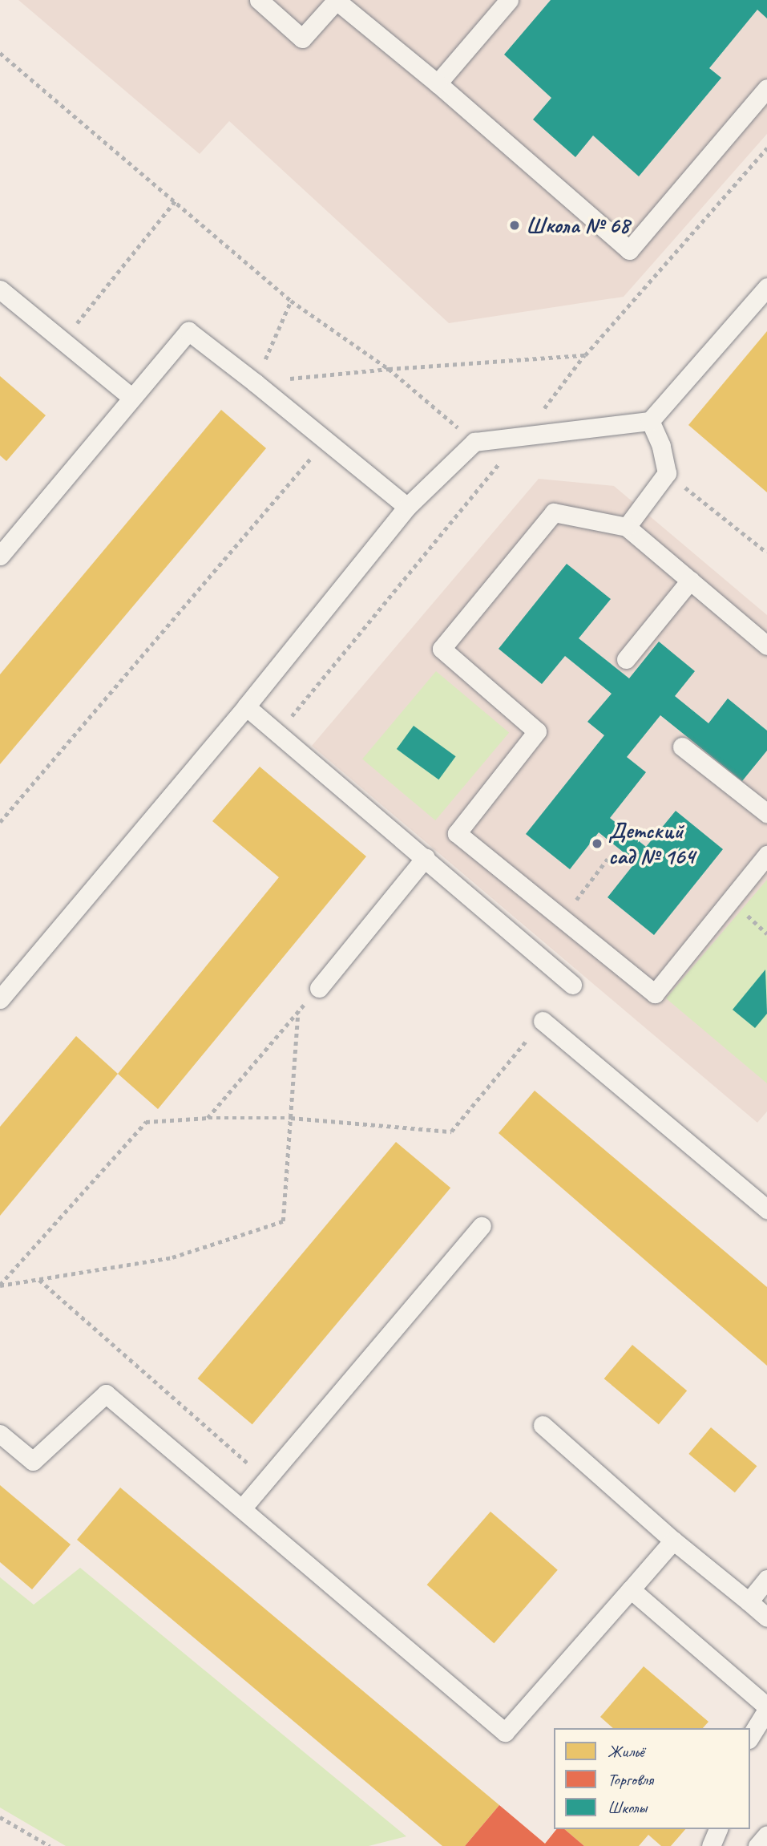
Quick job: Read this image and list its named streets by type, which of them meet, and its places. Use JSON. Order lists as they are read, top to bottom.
{
  "places": ["Школа № 68", "Детский сад № 164"],
  "legend": ["Жильё", "Торговля", "Школы"]
}
